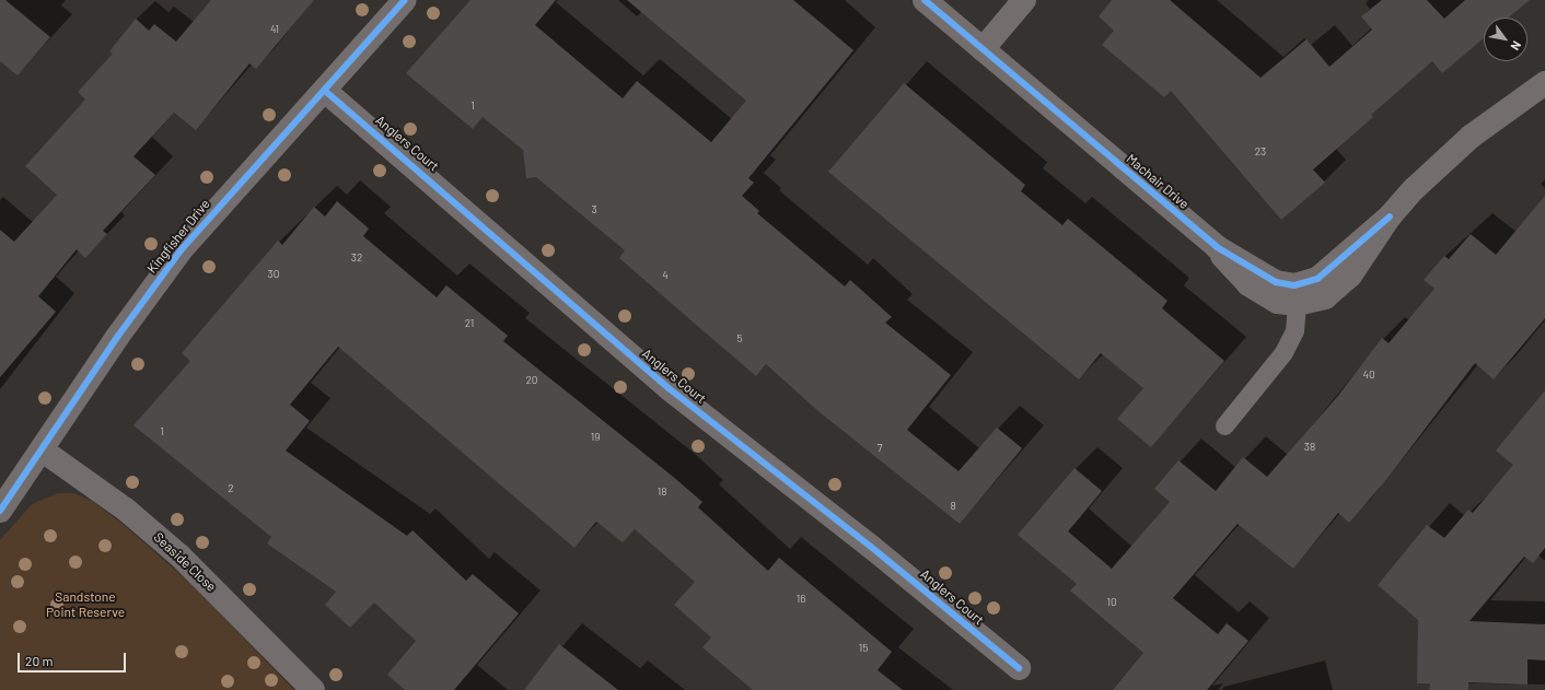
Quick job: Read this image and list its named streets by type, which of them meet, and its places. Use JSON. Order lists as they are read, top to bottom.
{
  "streets": {
    "street": [
      "Anglers Court",
      "Machair Drive",
      "Kingfisher Drive",
      "Seaside Close"
    ]
  },
  "crossings": [
    ["Anglers Court", "Kingfisher Drive"],
    ["Kingfisher Drive", "Seaside Close"]
  ],
  "parks": ["Sandstone Point Reserve"],
  "house_numbers": [
    "41",
    "1",
    "23",
    "3",
    "32",
    "30",
    "4",
    "21",
    "5",
    "40",
    "20",
    "1",
    "19",
    "38",
    "7",
    "2",
    "18",
    "8",
    "16",
    "10",
    "15"
  ],
  "scale_bar": "20 m",
  "north": "bottom right"
}
